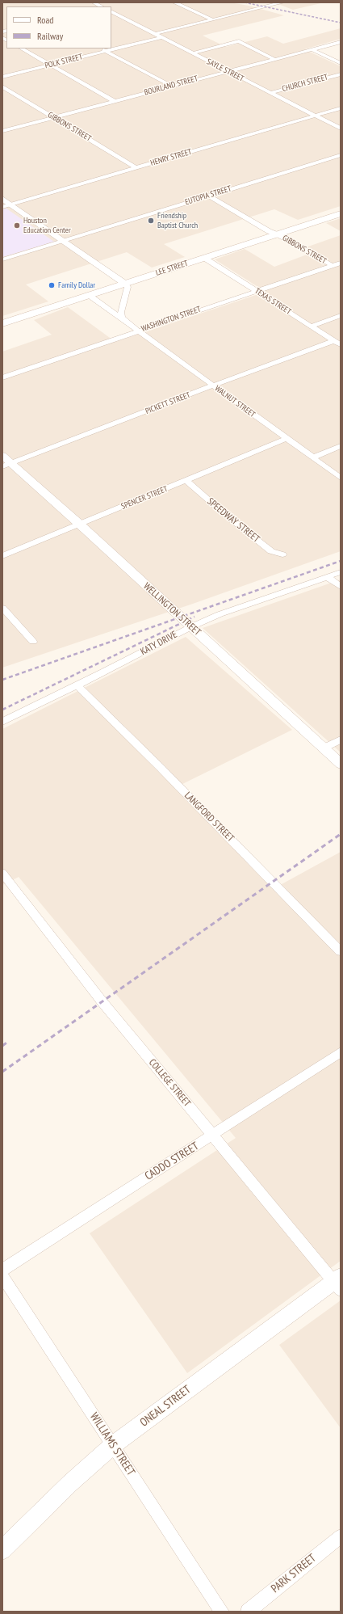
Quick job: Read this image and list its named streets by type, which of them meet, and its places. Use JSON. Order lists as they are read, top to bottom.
{
  "streets": {
    "main road": ["LEE STREET"],
    "street": [
      "POLK STREET",
      "SAYLE STREET",
      "CHURCH STREET",
      "BOURLAND STREET",
      "GIBBONS STREET",
      "HENRY STREET",
      "EUTOPIA STREET",
      "TEXAS STREET",
      "WASHINGTON STREET",
      "WALNUT STREET",
      "PICKETT STREET",
      "SPENCER STREET",
      "SPEEDWAY STREET",
      "WELLINGTON STREET",
      "KATY DRIVE",
      "LANGFORD STREET",
      "COLLEGE STREET",
      "CADDO STREET",
      "ONEAL STREET",
      "WILLIAMS STREET",
      "PARK STREET"
    ]
  },
  "crossings": [
    ["POLK STREET", "SAYLE STREET"],
    ["SAYLE STREET", "CHURCH STREET"],
    ["SAYLE STREET", "BOURLAND STREET"],
    ["SAYLE STREET", "HENRY STREET"],
    ["BOURLAND STREET", "GIBBONS STREET"],
    ["GIBBONS STREET", "HENRY STREET"],
    ["GIBBONS STREET", "EUTOPIA STREET"],
    ["GIBBONS STREET", "LEE STREET"],
    ["GIBBONS STREET", "WASHINGTON STREET"],
    ["LEE STREET", "TEXAS STREET"],
    ["LEE STREET", "WALNUT STREET"],
    ["TEXAS STREET", "WASHINGTON STREET"],
    ["TEXAS STREET", "PICKETT STREET"],
    ["WASHINGTON STREET", "WALNUT STREET"],
    ["WALNUT STREET", "PICKETT STREET"],
    ["WALNUT STREET", "SPENCER STREET"],
    ["PICKETT STREET", "WELLINGTON STREET"],
    ["SPENCER STREET", "SPEEDWAY STREET"],
    ["SPENCER STREET", "WELLINGTON STREET"],
    ["WELLINGTON STREET", "KATY DRIVE"],
    ["KATY DRIVE", "LANGFORD STREET"],
    ["COLLEGE STREET", "CADDO STREET"],
    ["COLLEGE STREET", "ONEAL STREET"],
    ["ONEAL STREET", "WILLIAMS STREET"]
  ],
  "places": ["Friendship Baptist Church", "Houston Education Center", "Family Dollar"],
  "legend": ["Road", "Railway"]
}
